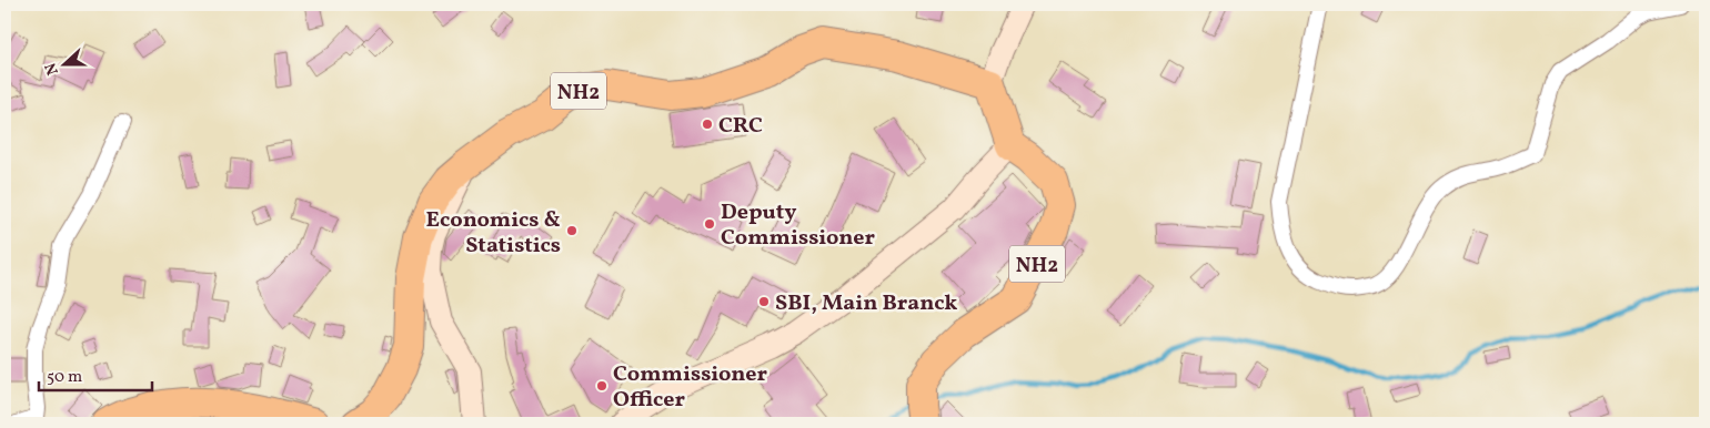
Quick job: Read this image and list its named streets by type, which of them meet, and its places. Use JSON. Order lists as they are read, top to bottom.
{
  "streets": {
    "highway": ["NH2"]
  },
  "places": [
    "CRC",
    "Deputy Commissioner",
    "Economics & Statistics",
    "SBI, Main Branck",
    "Commissioner Officer"
  ],
  "scale_bar": "50 m",
  "north": "left"
}
